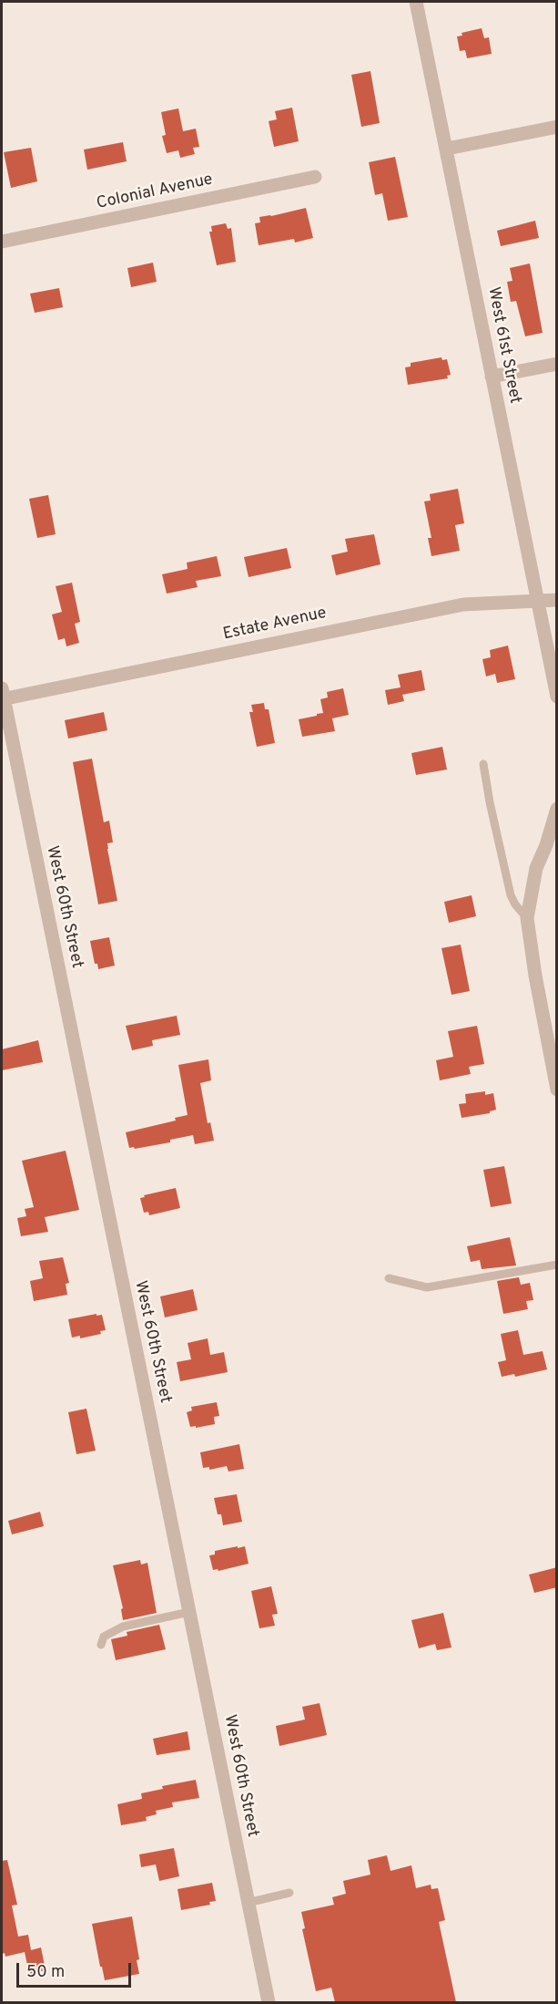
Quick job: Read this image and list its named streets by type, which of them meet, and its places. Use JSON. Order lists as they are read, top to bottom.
{
  "streets": {
    "street": [
      "Colonial Avenue",
      "West 61st Street",
      "Estate Avenue",
      "West 60th Street"
    ]
  },
  "crossings": [
    ["West 61st Street", "Estate Avenue"],
    ["Estate Avenue", "West 60th Street"]
  ],
  "scale_bar": "50 m"
}
